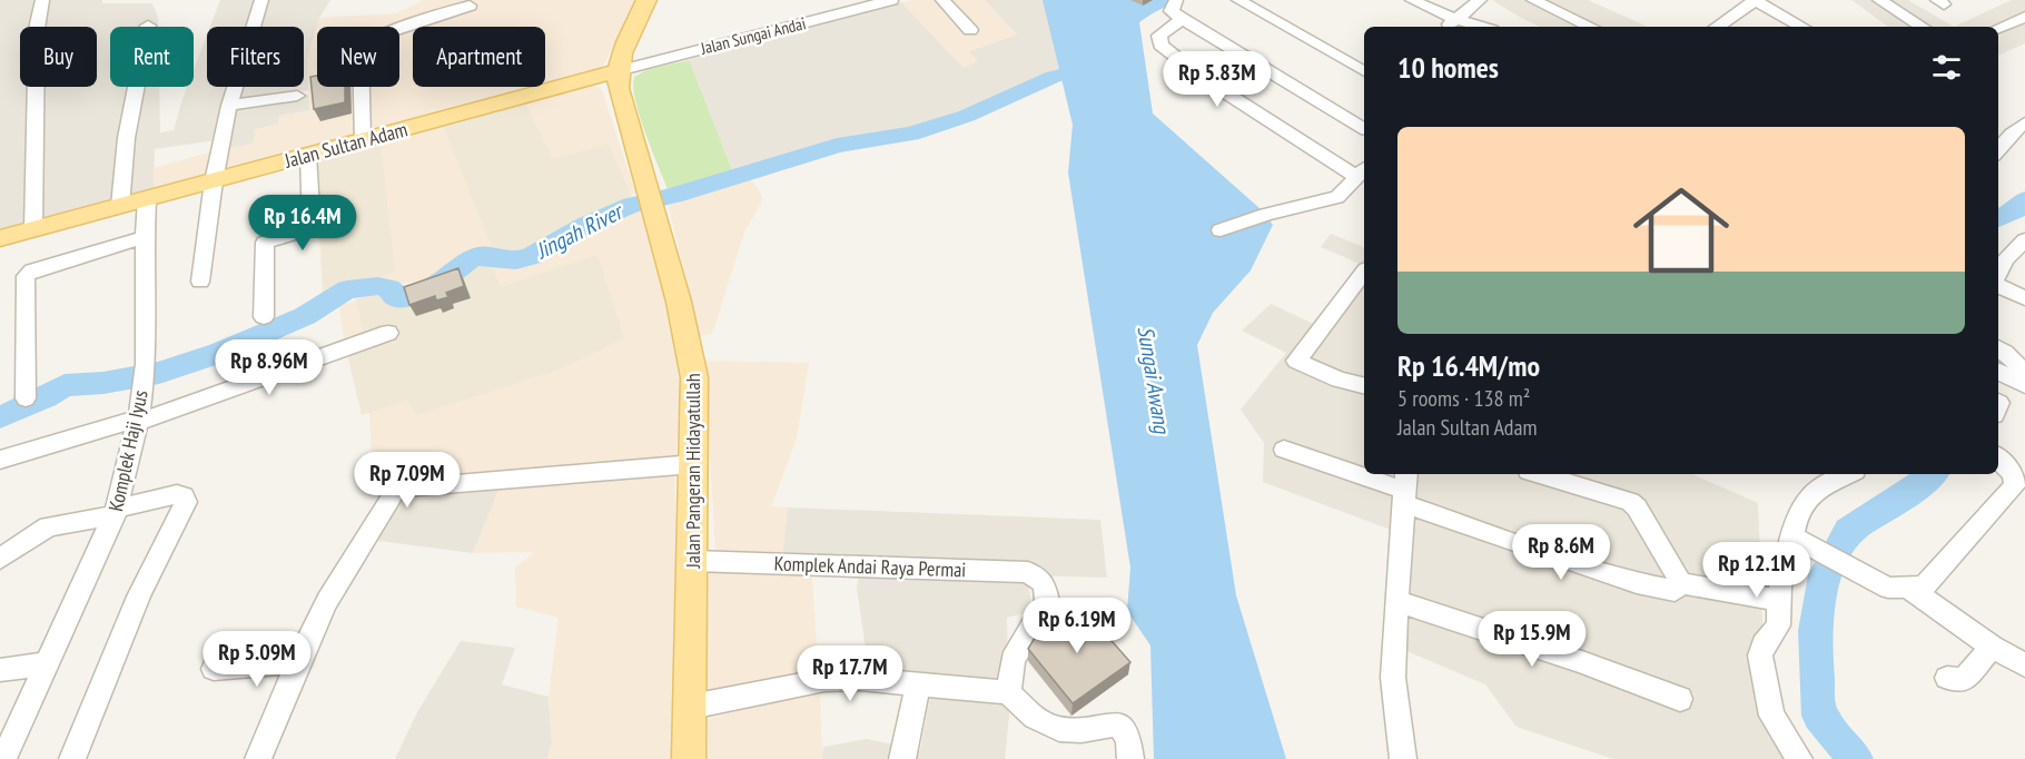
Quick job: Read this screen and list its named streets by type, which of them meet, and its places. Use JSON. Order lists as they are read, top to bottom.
{
  "streets": {
    "main road": ["Jalan Sultan Adam", "Jalan Pangeran Hidayatullah"],
    "street": ["Jalan Sungai Andai", "Komplek Haji Iyus", "Komplek Andai Raya Permai"]
  },
  "crossings": [
    ["Jalan Sungai Andai", "Jalan Sultan Adam"],
    ["Jalan Sungai Andai", "Jalan Pangeran Hidayatullah"],
    ["Jalan Sultan Adam", "Komplek Haji Iyus"],
    ["Jalan Sultan Adam", "Jalan Pangeran Hidayatullah"],
    ["Jalan Pangeran Hidayatullah", "Komplek Andai Raya Permai"]
  ],
  "water": ["Jingah River", "Sungai Awang"],
  "page": {
    "chip": [
      "Buy",
      "Rent",
      "Filters",
      "New",
      "Apartment"
    ],
    "heading": "10 homes",
    "price": [
      "Rp 5.83M",
      "Rp 16.4M",
      "Rp 8.96M",
      "Rp 7.09M",
      "Rp 8.6M",
      "Rp 12.1M",
      "Rp 6.19M",
      "Rp 15.9M",
      "Rp 5.09M",
      "Rp 17.7M"
    ],
    "list": [
      {
        "name": "Rp 16.4M/mo",
        "note": "5 rooms · 138 m² · Jalan Sultan Adam"
      }
    ]
  }
}
